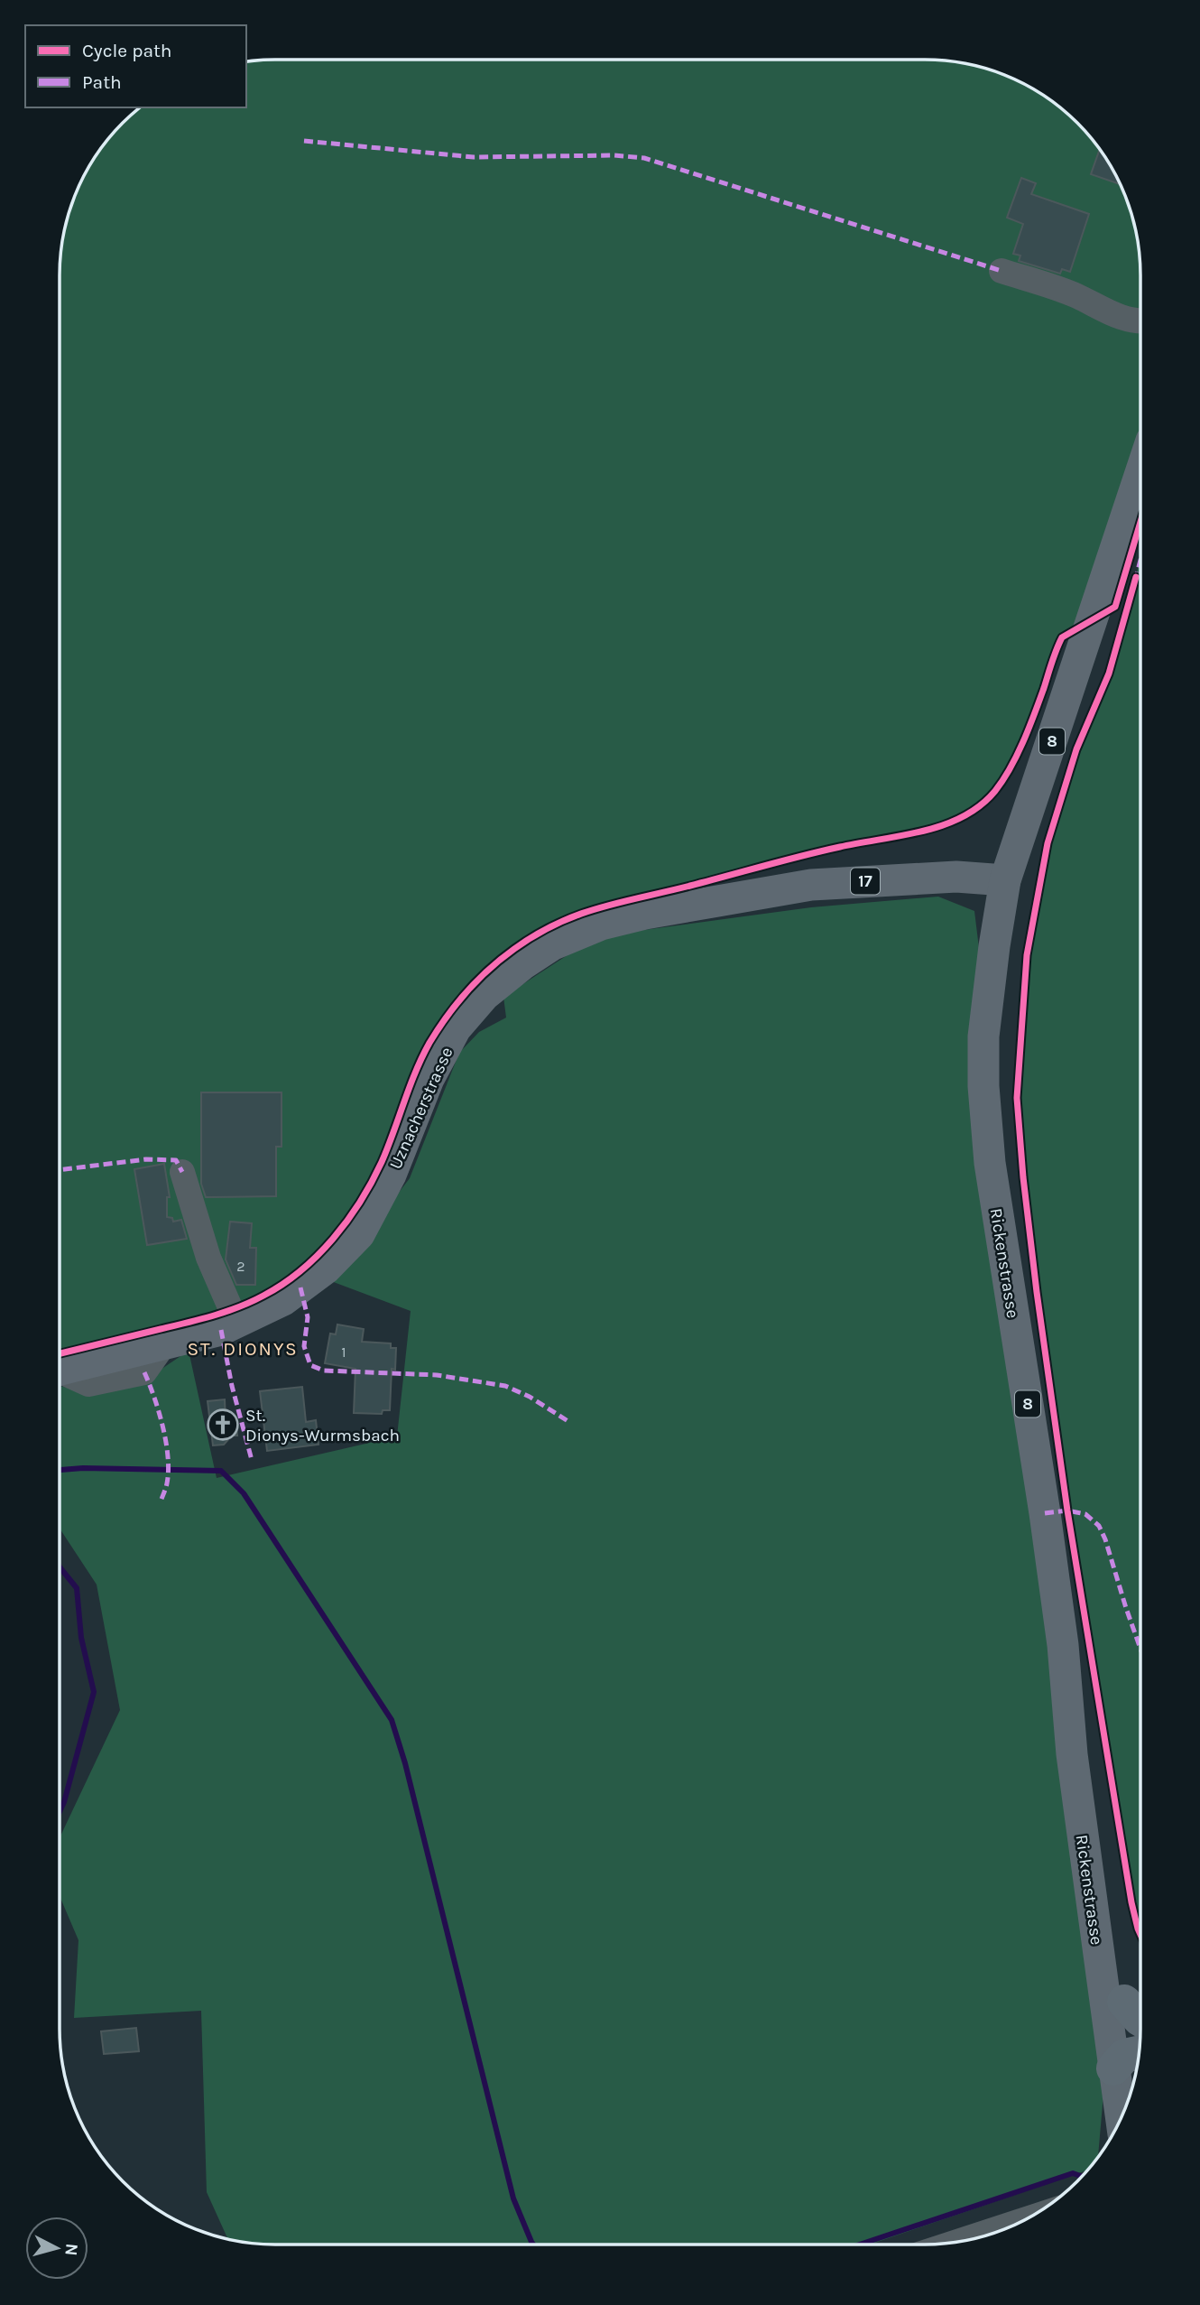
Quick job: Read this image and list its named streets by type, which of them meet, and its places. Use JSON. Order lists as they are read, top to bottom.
{
  "streets": {
    "main road": [
      "8",
      "17",
      "Uznacherstrasse",
      "Rickenstrasse"
    ]
  },
  "crossings": [
    ["8", "Uznacherstrasse"],
    ["8", "Rickenstrasse"],
    ["Uznacherstrasse", "Rickenstrasse"]
  ],
  "districts": ["ST. DIONYS"],
  "places": {
    "church": ["St. Dionys-Wurmsbach"]
  },
  "house_numbers": ["2", "1"],
  "legend": ["Cycle path", "Path"],
  "north": "right"
}
